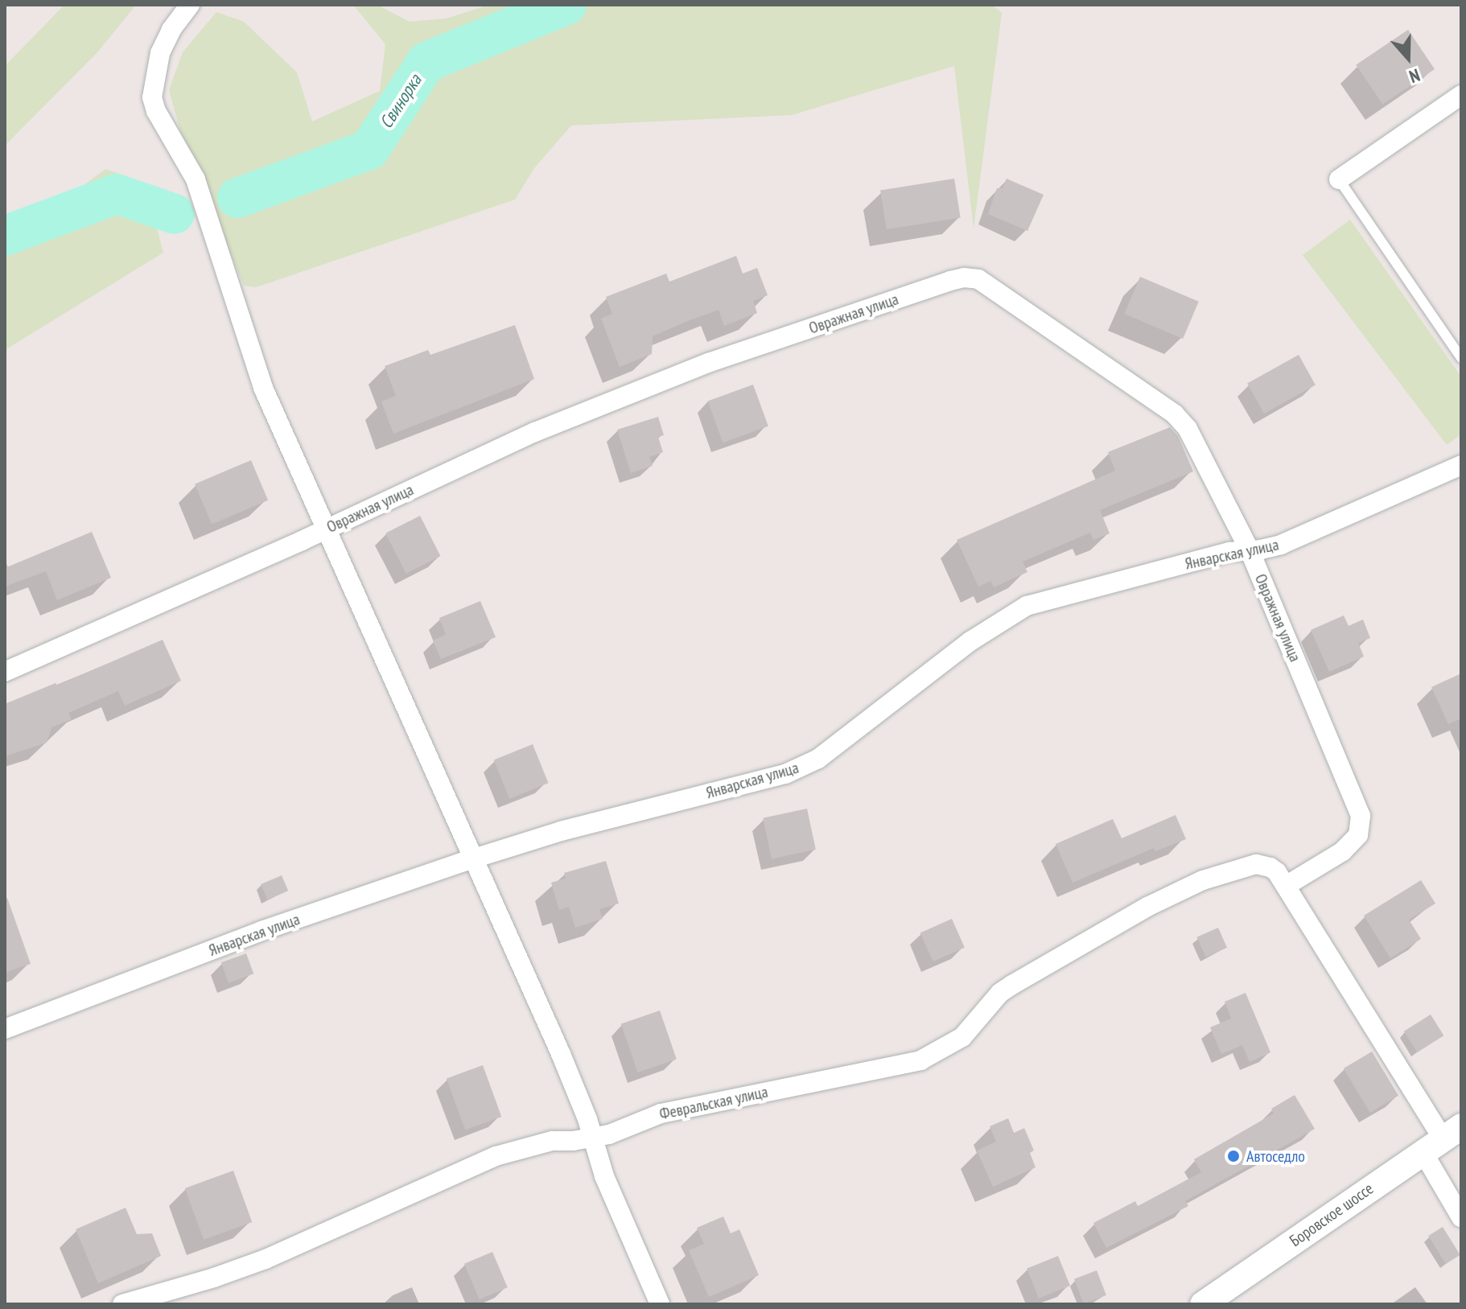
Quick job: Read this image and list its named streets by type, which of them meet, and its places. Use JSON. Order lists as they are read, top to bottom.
{
  "streets": {
    "main road": ["Боровское шоссе"],
    "street": ["Овражная улица", "Январская улица", "Февральская улица"]
  },
  "crossings": [
    ["Овражная улица", "Январская улица"],
    ["Овражная улица", "Февральская улица"]
  ],
  "water": ["Свинорка"],
  "places": ["Автоседло"],
  "north": "bottom"
}
